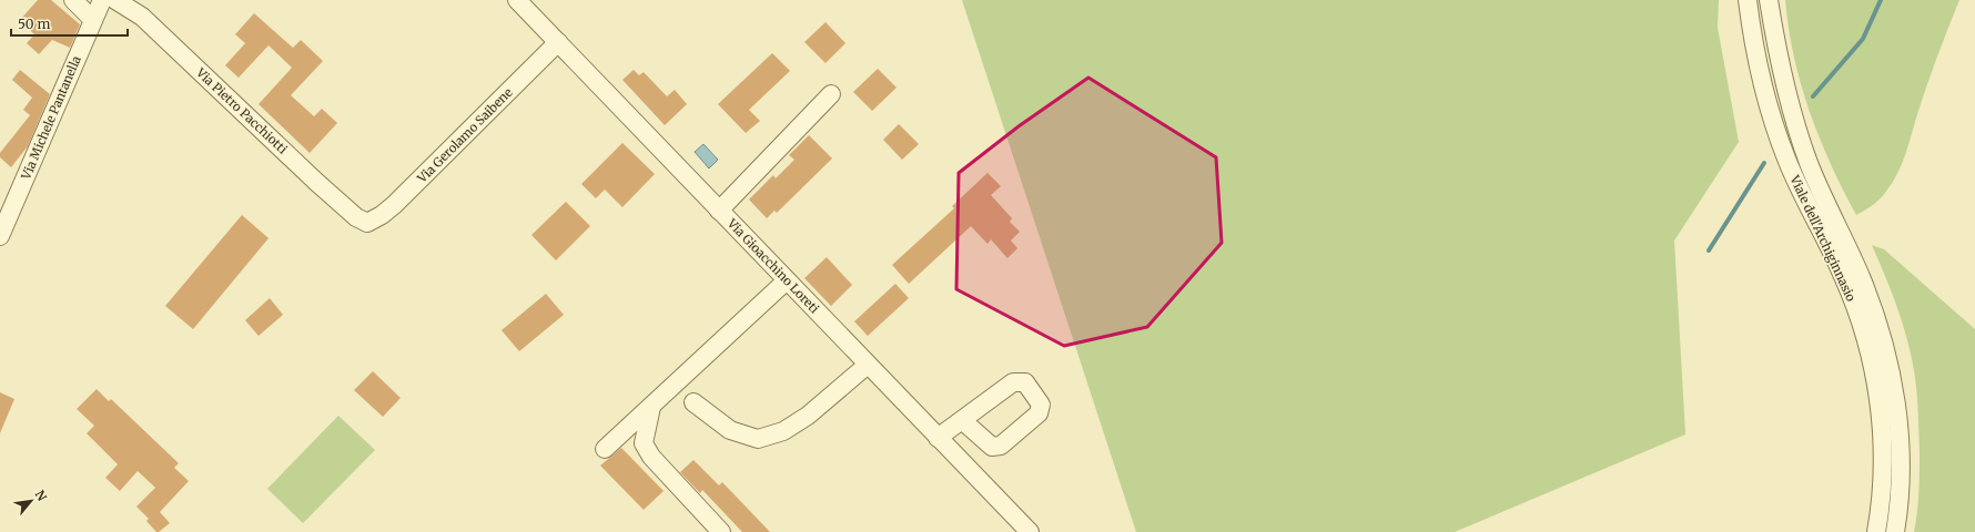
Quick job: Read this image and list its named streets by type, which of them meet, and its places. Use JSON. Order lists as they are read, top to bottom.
{
  "streets": {
    "street": [
      "Via Pietro Pacchiotti",
      "Via Michele Pantanella",
      "Via Gerolamo Saibene",
      "Viale dell'Archiginnasio",
      "Via Gioacchino Loreti"
    ]
  },
  "crossings": [
    ["Via Pietro Pacchiotti", "Via Gerolamo Saibene"],
    ["Via Gerolamo Saibene", "Via Gioacchino Loreti"]
  ],
  "scale_bar": "50 m",
  "north": "top right"
}
